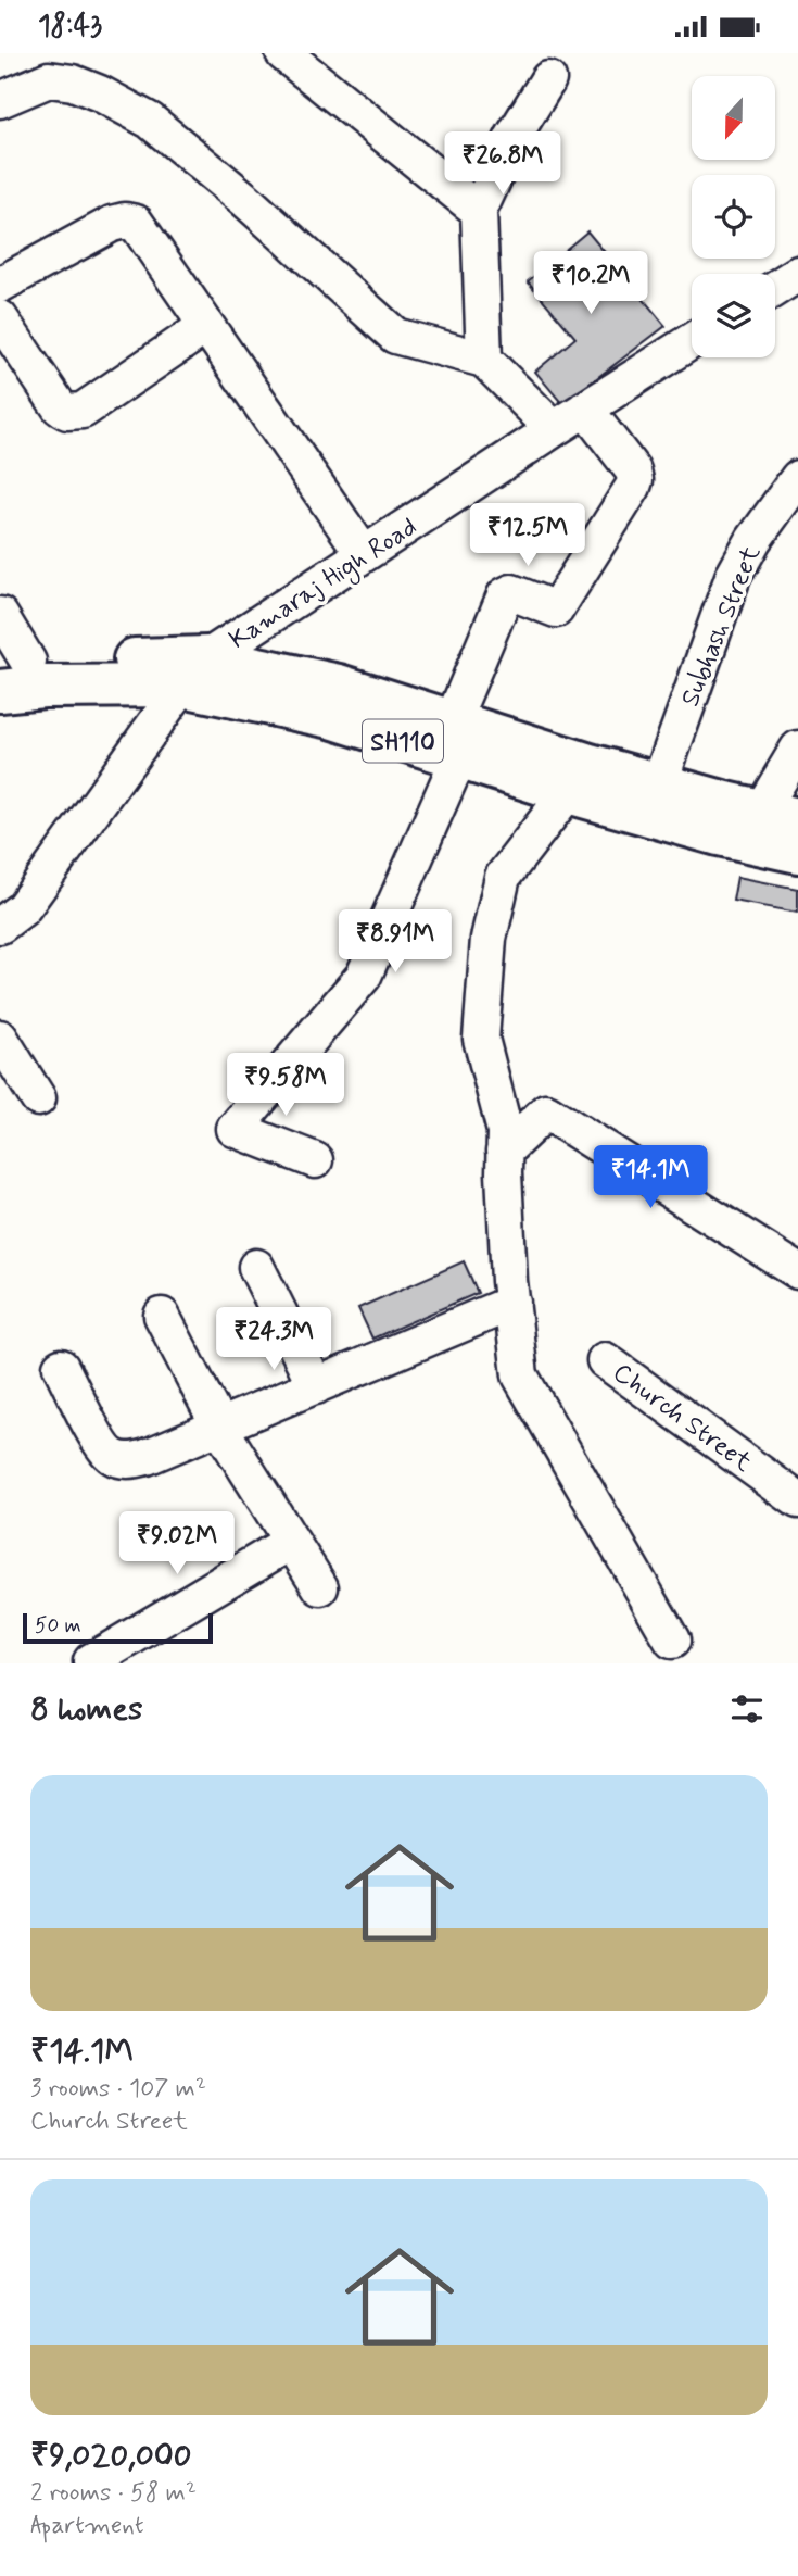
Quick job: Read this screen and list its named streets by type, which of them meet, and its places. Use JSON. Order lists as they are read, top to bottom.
{
  "streets": {
    "main road": ["SH110"],
    "street": ["Kamaraj High Road", "Subhash Street", "Church Street"]
  },
  "crossings": [
    ["Kamaraj High Road", "SH110"],
    ["Subhash Street", "SH110"]
  ],
  "scale_bar": "50 m",
  "north": "bottom",
  "page": {
    "status": "18:43",
    "price": [
      "₹26.8M",
      "₹10.2M",
      "₹12.5M",
      "₹8.91M",
      "₹9.58M",
      "₹14.1M",
      "₹24.3M",
      "₹9.02M"
    ],
    "scale": "50 m",
    "heading": "8 homes",
    "list": [
      {
        "name": "₹14.1M",
        "note": "3 rooms · 107 m² · Church Street"
      },
      {
        "name": "₹9,020,000",
        "note": "2 rooms · 58 m² · Apartment"
      }
    ]
  }
}
